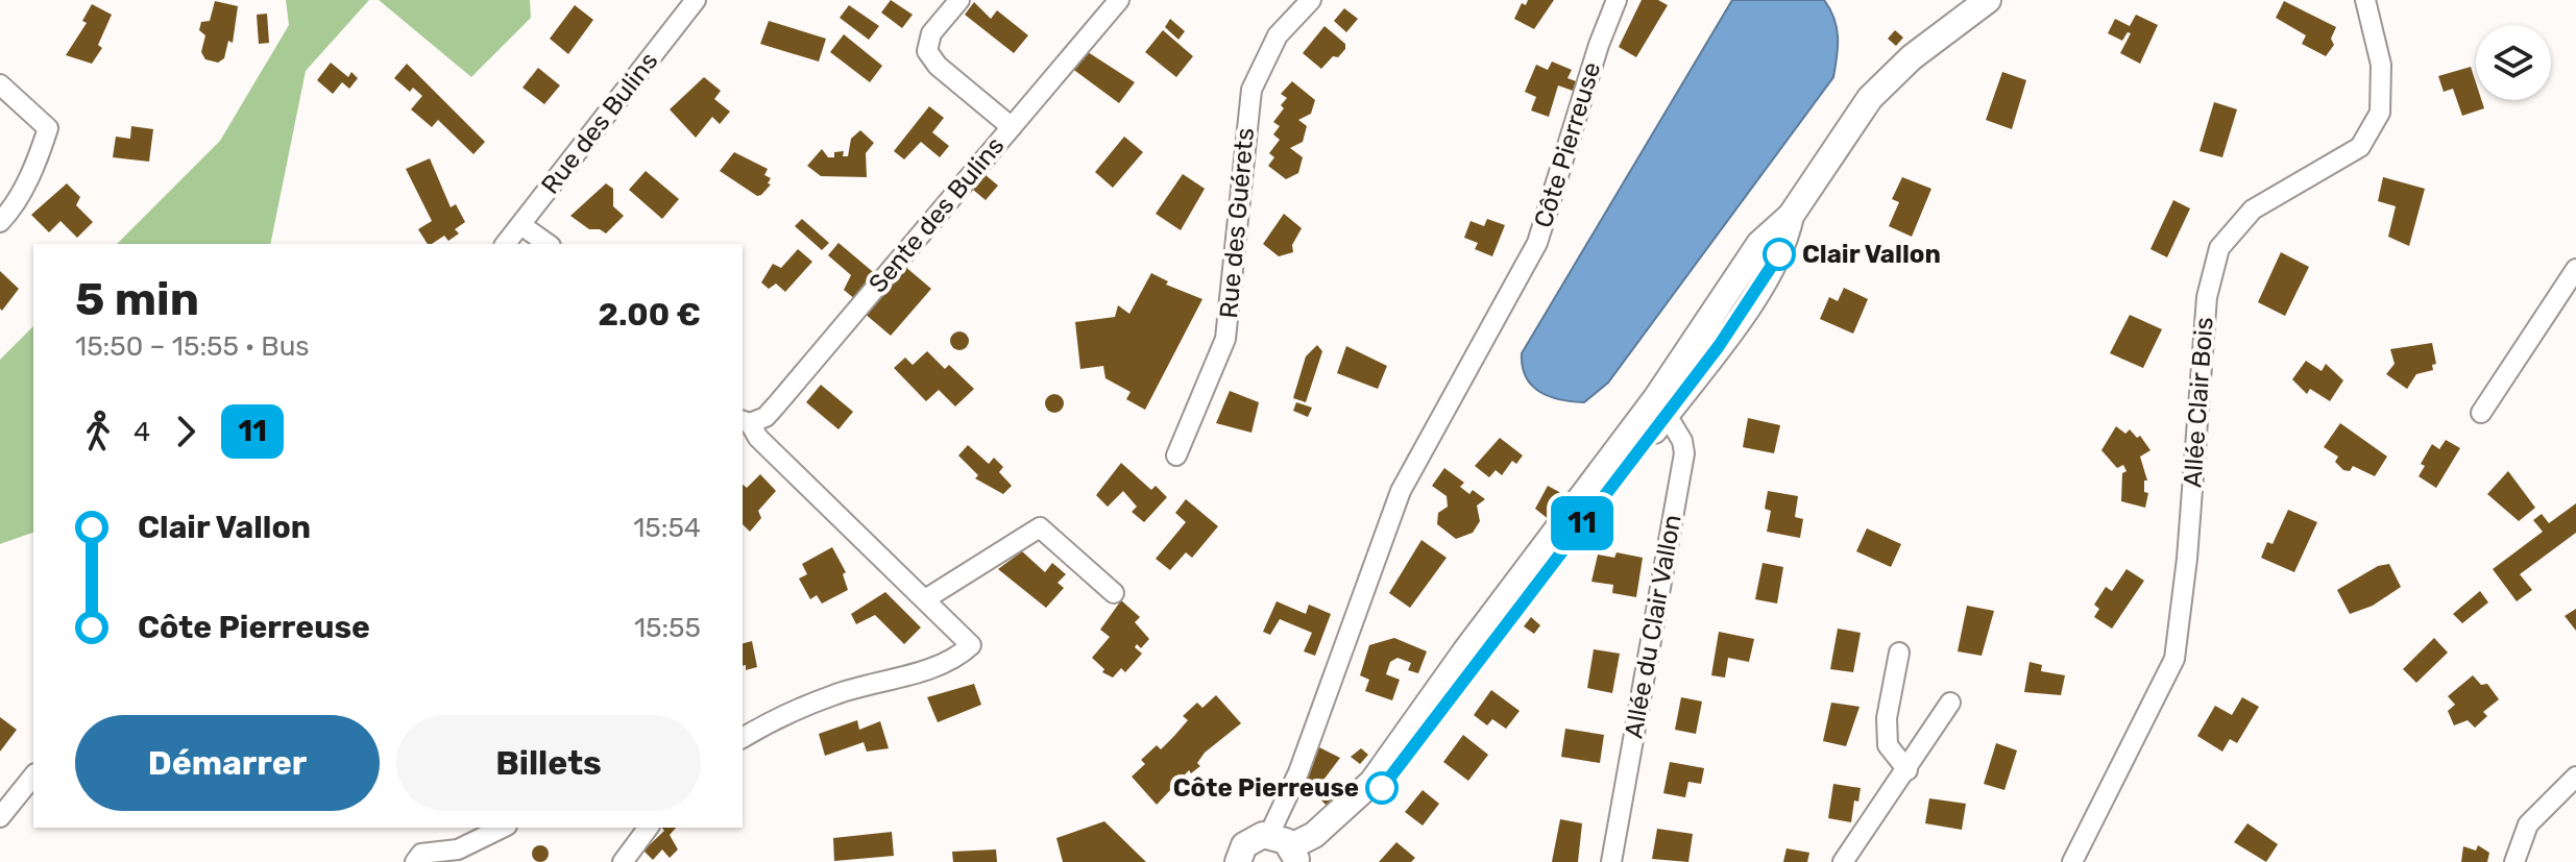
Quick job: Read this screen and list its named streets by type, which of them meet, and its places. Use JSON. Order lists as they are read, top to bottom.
{
  "streets": {
    "street": [
      "Rue des Bulins",
      "Côte Pierreuse",
      "Sente des Bulins",
      "Rue des Guérets",
      "Allée Clair Bois",
      "Allée du Clair Vallon"
    ]
  },
  "places": ["Clair Vallon", "Côte Pierreuse"],
  "lines": ["bus line 11"],
  "page": {
    "on_map": "11",
    "heading": ["5 min", "15:50 – 15:55 · Bus", "2.00 €"],
    "legs": ["4", "11"],
    "list": [
      {
        "name": "Clair Vallon",
        "value": "15:54"
      },
      {
        "name": "Côte Pierreuse",
        "value": "15:55"
      }
    ],
    "buttons": ["Démarrer", "Billets"]
  }
}
